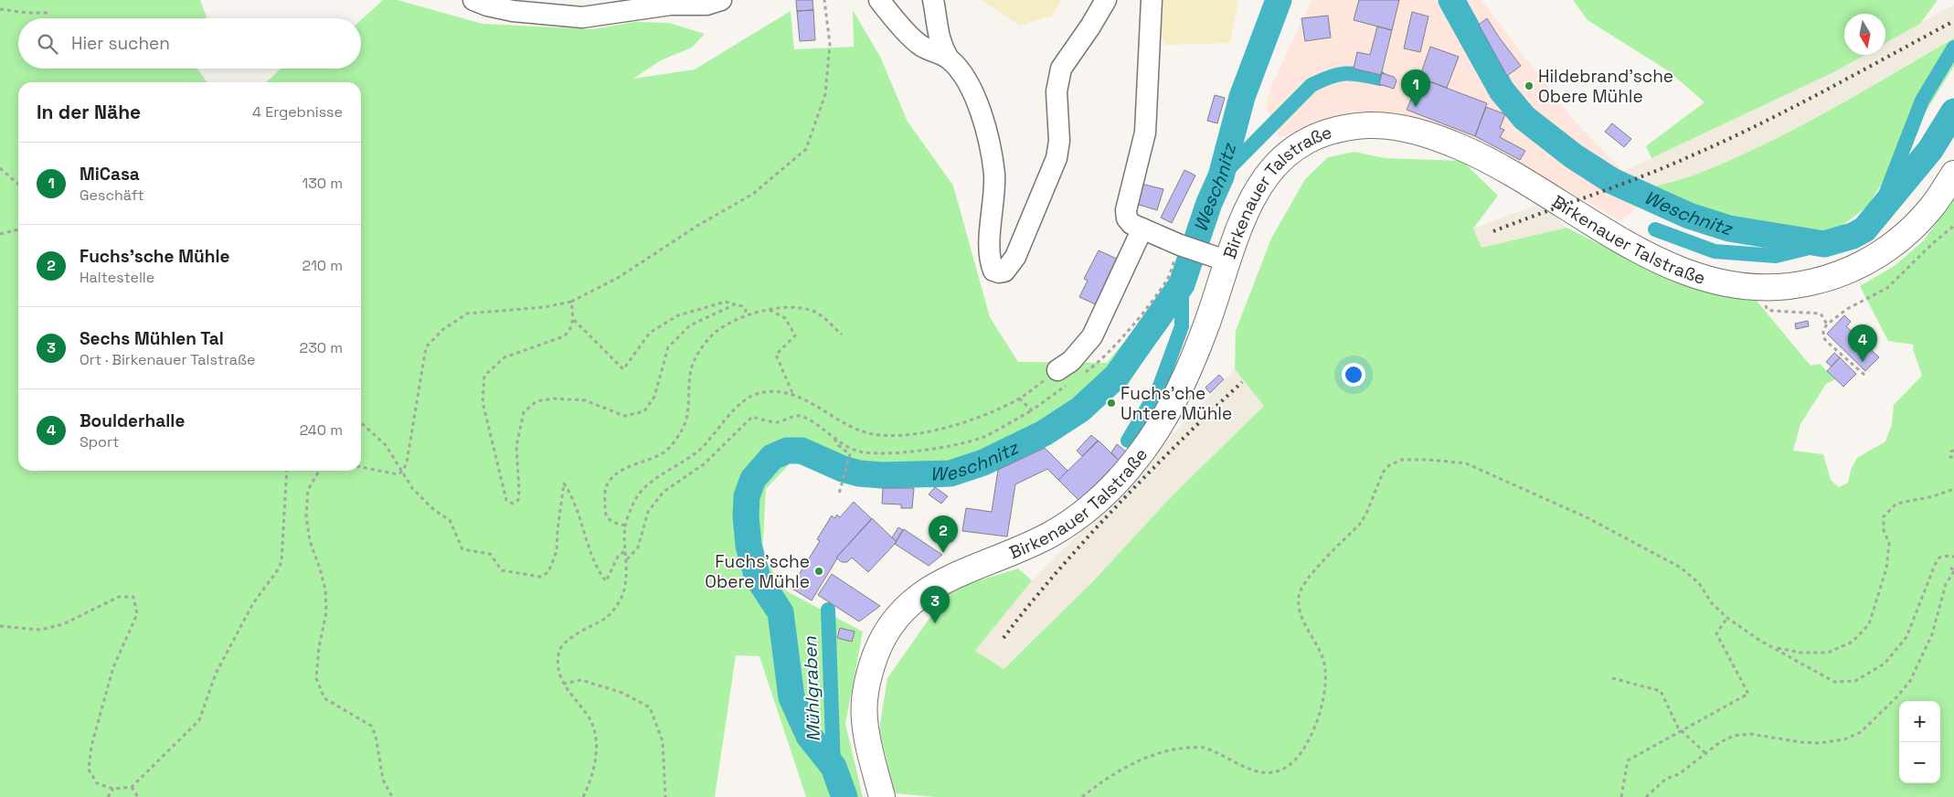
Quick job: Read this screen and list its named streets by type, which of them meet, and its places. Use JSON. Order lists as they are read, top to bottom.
{
  "streets": {
    "main road": ["Birkenauer Talstraße"]
  },
  "water": ["Weschnitz", "Mühlgraben"],
  "places": ["Hildebrand’sche Obere Mühle", "Fuchs'che Untere Mühle", "Fuchs'sche Obere Mühle"],
  "north": "bottom",
  "page": {
    "search": "Hier suchen",
    "pins": [
      "1",
      "4",
      "2",
      "3"
    ],
    "heading": ["In der Nähe", "4 Ergebnisse"],
    "list": [
      {
        "mark": "1",
        "name": "MiCasa",
        "note": "Geschäft",
        "value": "130 m"
      },
      {
        "mark": "2",
        "name": "Fuchs'sche Mühle",
        "note": "Haltestelle",
        "value": "210 m"
      },
      {
        "mark": "3",
        "name": "Sechs Mühlen Tal",
        "note": "Ort · Birkenauer Talstraße",
        "value": "230 m"
      },
      {
        "mark": "4",
        "name": "Boulderhalle",
        "note": "Sport",
        "value": "240 m"
      }
    ],
    "map_buttons": ["+", "−"]
  }
}
